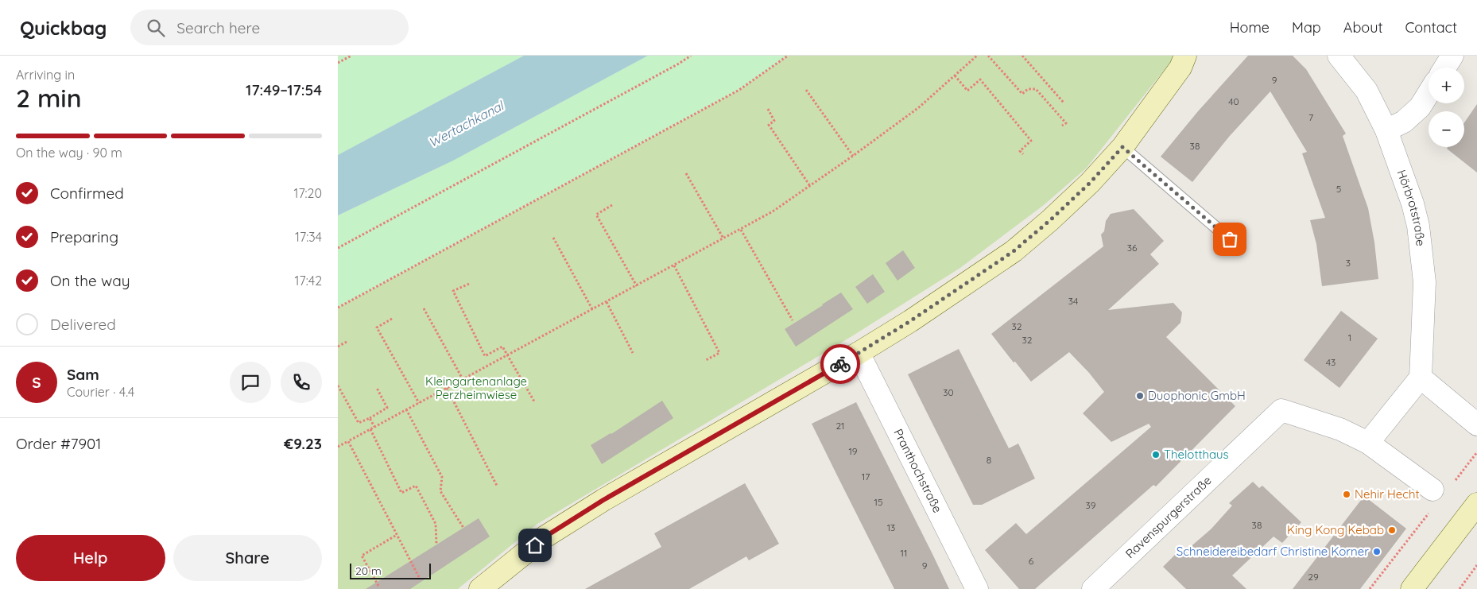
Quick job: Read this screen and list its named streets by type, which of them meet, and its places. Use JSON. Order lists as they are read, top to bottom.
{
  "streets": {
    "street": ["Hörbrotstraße", "Pranthochstraße", "Ravenspurgerstraße"]
  },
  "water": ["Wertachkanal"],
  "parks": ["Kleingartenanlage Perzheimwiese"],
  "places": [
    "Duophonic GmbH",
    "Thelotthaus",
    "Nehir Hecht",
    "King Kong Kebab",
    "Schneidereibedarf Christine Korner"
  ],
  "house_numbers": [
    "9",
    "40",
    "7",
    "38",
    "5",
    "36",
    "3",
    "34",
    "32",
    "1",
    "32",
    "43",
    "30",
    "21",
    "19",
    "8",
    "17",
    "15",
    "39",
    "38",
    "13",
    "11",
    "6",
    "9",
    "29"
  ],
  "scale_bar": "20 m",
  "page": {
    "header": "Quickbag",
    "search": "Search here",
    "nav": [
      "Home",
      "Map",
      "About",
      "Contact"
    ],
    "heading": ["2 min", "Arriving in", "17:49–17:54"],
    "panel": [
      "Sam",
      "Courier · 4.4",
      "Order #7901",
      "€9.23"
    ],
    "map_buttons": ["+", "−"],
    "bar": "On the way · 90 m",
    "list": [
      ["Confirmed", "17:20"],
      ["Preparing", "17:34"],
      ["On the way", "17:42"],
      "Delivered"
    ],
    "round": "S",
    "buttons": ["Help", "Share"],
    "scale": "20 m"
  }
}
